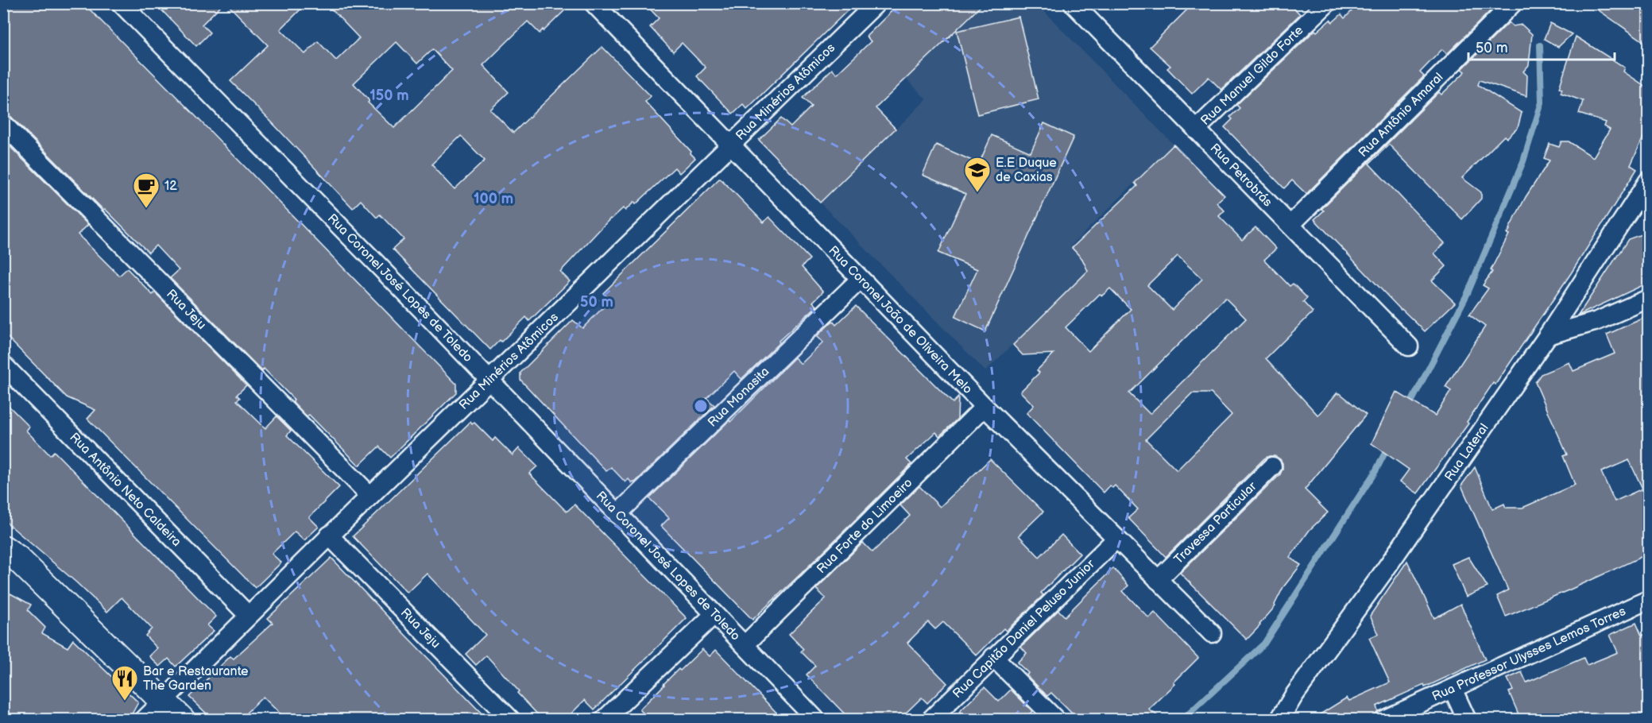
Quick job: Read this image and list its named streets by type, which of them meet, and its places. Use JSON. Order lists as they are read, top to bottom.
{
  "streets": {
    "street": [
      "Rua Manuel Gildo Forte",
      "Rua Minérios Atômicos",
      "Rua Antônio Amaral",
      "Rua Petrobrás",
      "Rua Coronel José Lopes de Toledo",
      "Rua Jeju",
      "Rua Coronel João de Oliveira Melo",
      "Rua Monasita",
      "Rua Lateral",
      "Rua Antônio Neto Caldeira",
      "Travessa Particular",
      "Rua Forte do Limoeiro",
      "Rua Capitão Daniel Peluso Junior",
      "Rua Professor Ulysses Lemos Torres"
    ]
  },
  "crossings": [
    ["Rua Manuel Gildo Forte", "Rua Petrobrás"],
    ["Rua Minérios Atômicos", "Rua Coronel José Lopes de Toledo"],
    ["Rua Minérios Atômicos", "Rua Jeju"],
    ["Rua Minérios Atômicos", "Rua Coronel João de Oliveira Melo"],
    ["Rua Minérios Atômicos", "Rua Antônio Neto Caldeira"],
    ["Rua Antônio Amaral", "Rua Petrobrás"],
    ["Rua Coronel José Lopes de Toledo", "Rua Monasita"],
    ["Rua Coronel José Lopes de Toledo", "Rua Forte do Limoeiro"],
    ["Rua Coronel João de Oliveira Melo", "Rua Monasita"],
    ["Rua Coronel João de Oliveira Melo", "Travessa Particular"],
    ["Rua Coronel João de Oliveira Melo", "Rua Forte do Limoeiro"],
    ["Rua Coronel João de Oliveira Melo", "Rua Capitão Daniel Peluso Junior"]
  ],
  "places": {
    "school or university": ["E.E Duque de Caxias"],
    "cafe": ["12"],
    "restaurant": ["Bar e Restaurante The Garden"]
  },
  "scale_bar": "50 m",
  "rings": ["150 m", "100 m", "50 m"]
}
